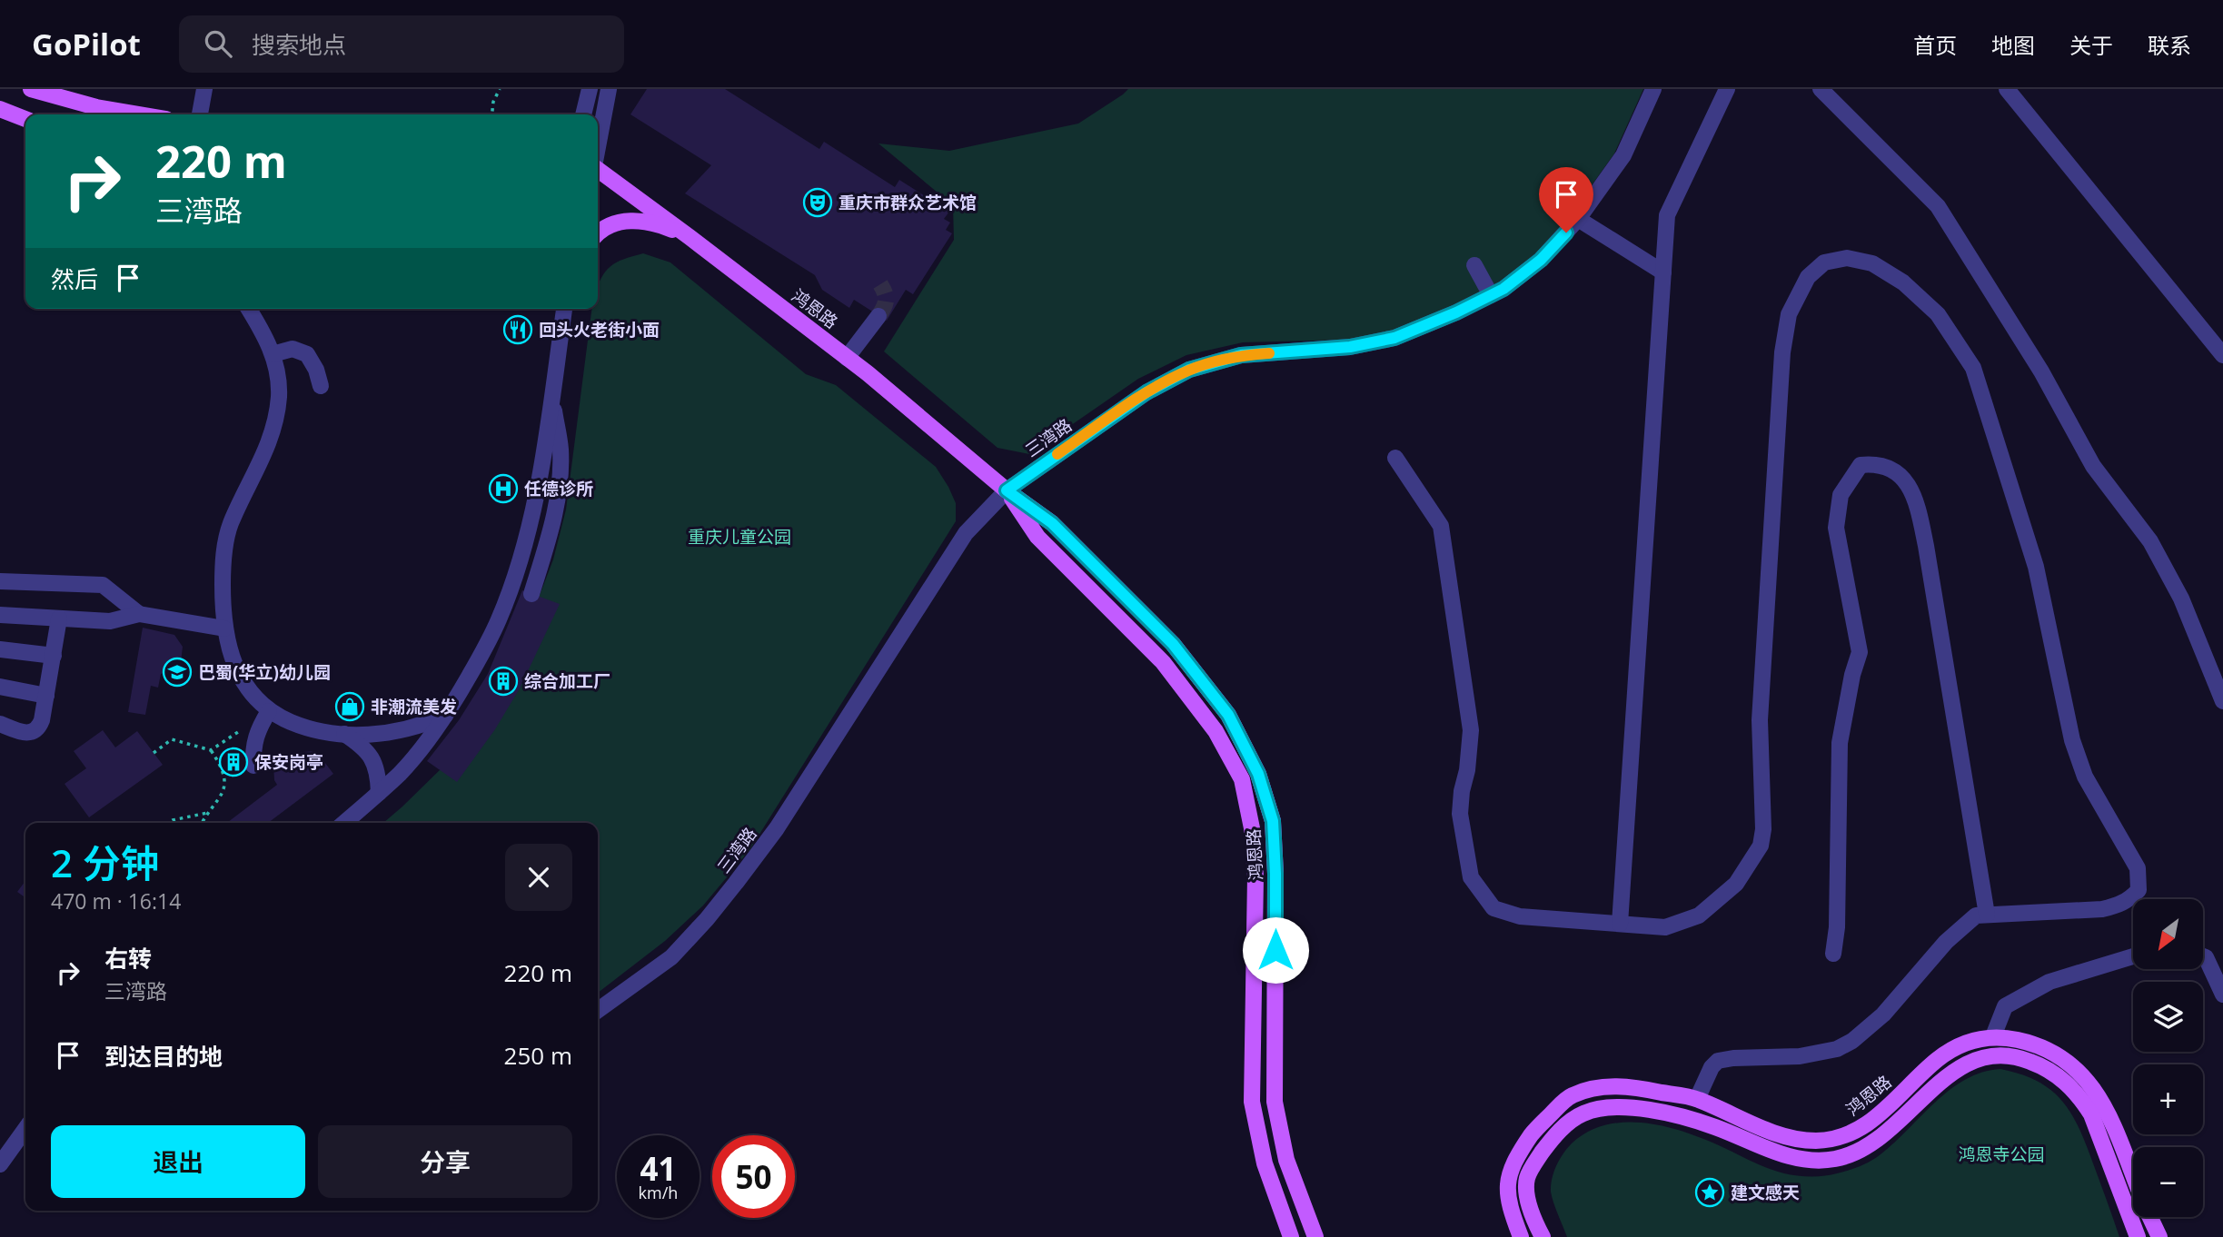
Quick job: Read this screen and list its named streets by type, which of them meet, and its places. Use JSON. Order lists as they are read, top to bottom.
{
  "streets": {
    "main road": ["鸿恩路"],
    "street": ["三湾路"]
  },
  "crossings": [
    ["鸿恩路", "三湾路"]
  ],
  "parks": ["重庆儿童公园", "鸿恩寺公园"],
  "places": {
    "theatre": ["重庆市群众艺术馆"],
    "restaurant": ["回头火老街小面"],
    "hospital": ["任德诊所"],
    "school or university": ["巴蜀(华立)幼儿园"],
    "building": ["综合加工厂", "保安岗亭"],
    "shop": ["非潮流美发"],
    "place": ["建文感天"]
  },
  "north": "bottom left",
  "page": {
    "header": "GoPilot",
    "search": "搜索地点",
    "nav": [
      "首页",
      "地图",
      "关于",
      "联系"
    ],
    "turn": ["220 m", "三湾路"],
    "then": "然后",
    "heading": ["2 分钟", "470 m · 16:14"],
    "map_buttons": ["+", "−"],
    "list": [
      {
        "name": "右转",
        "note": "三湾路",
        "value": "220 m"
      },
      {
        "name": "到达目的地",
        "value": "250 m"
      }
    ],
    "buttons": ["退出", "分享"],
    "speed": "41 km/h",
    "limit": "50"
  }
}
